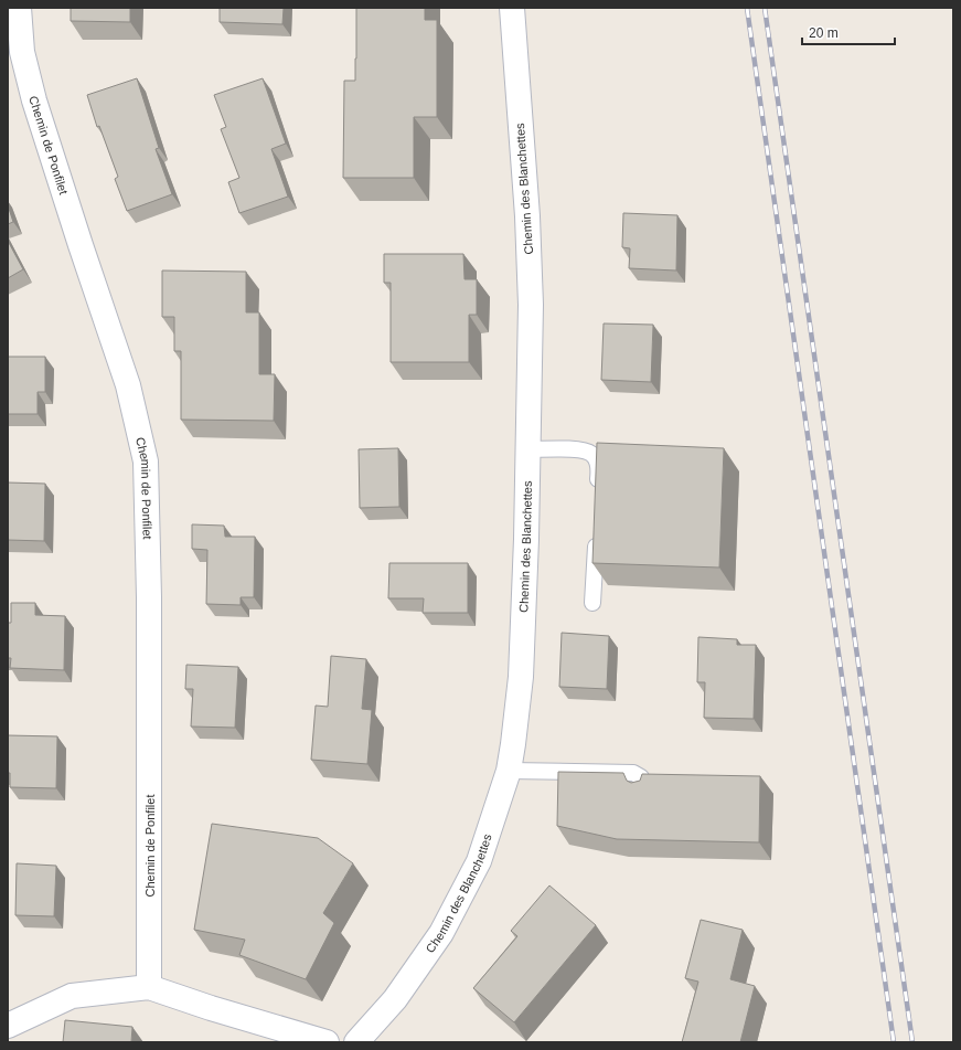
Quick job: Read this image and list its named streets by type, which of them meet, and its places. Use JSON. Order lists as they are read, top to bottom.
{
  "streets": {
    "street": ["Chemin de Ponfilet", "Chemin des Blanchettes"]
  },
  "scale_bar": "20 m"
}
